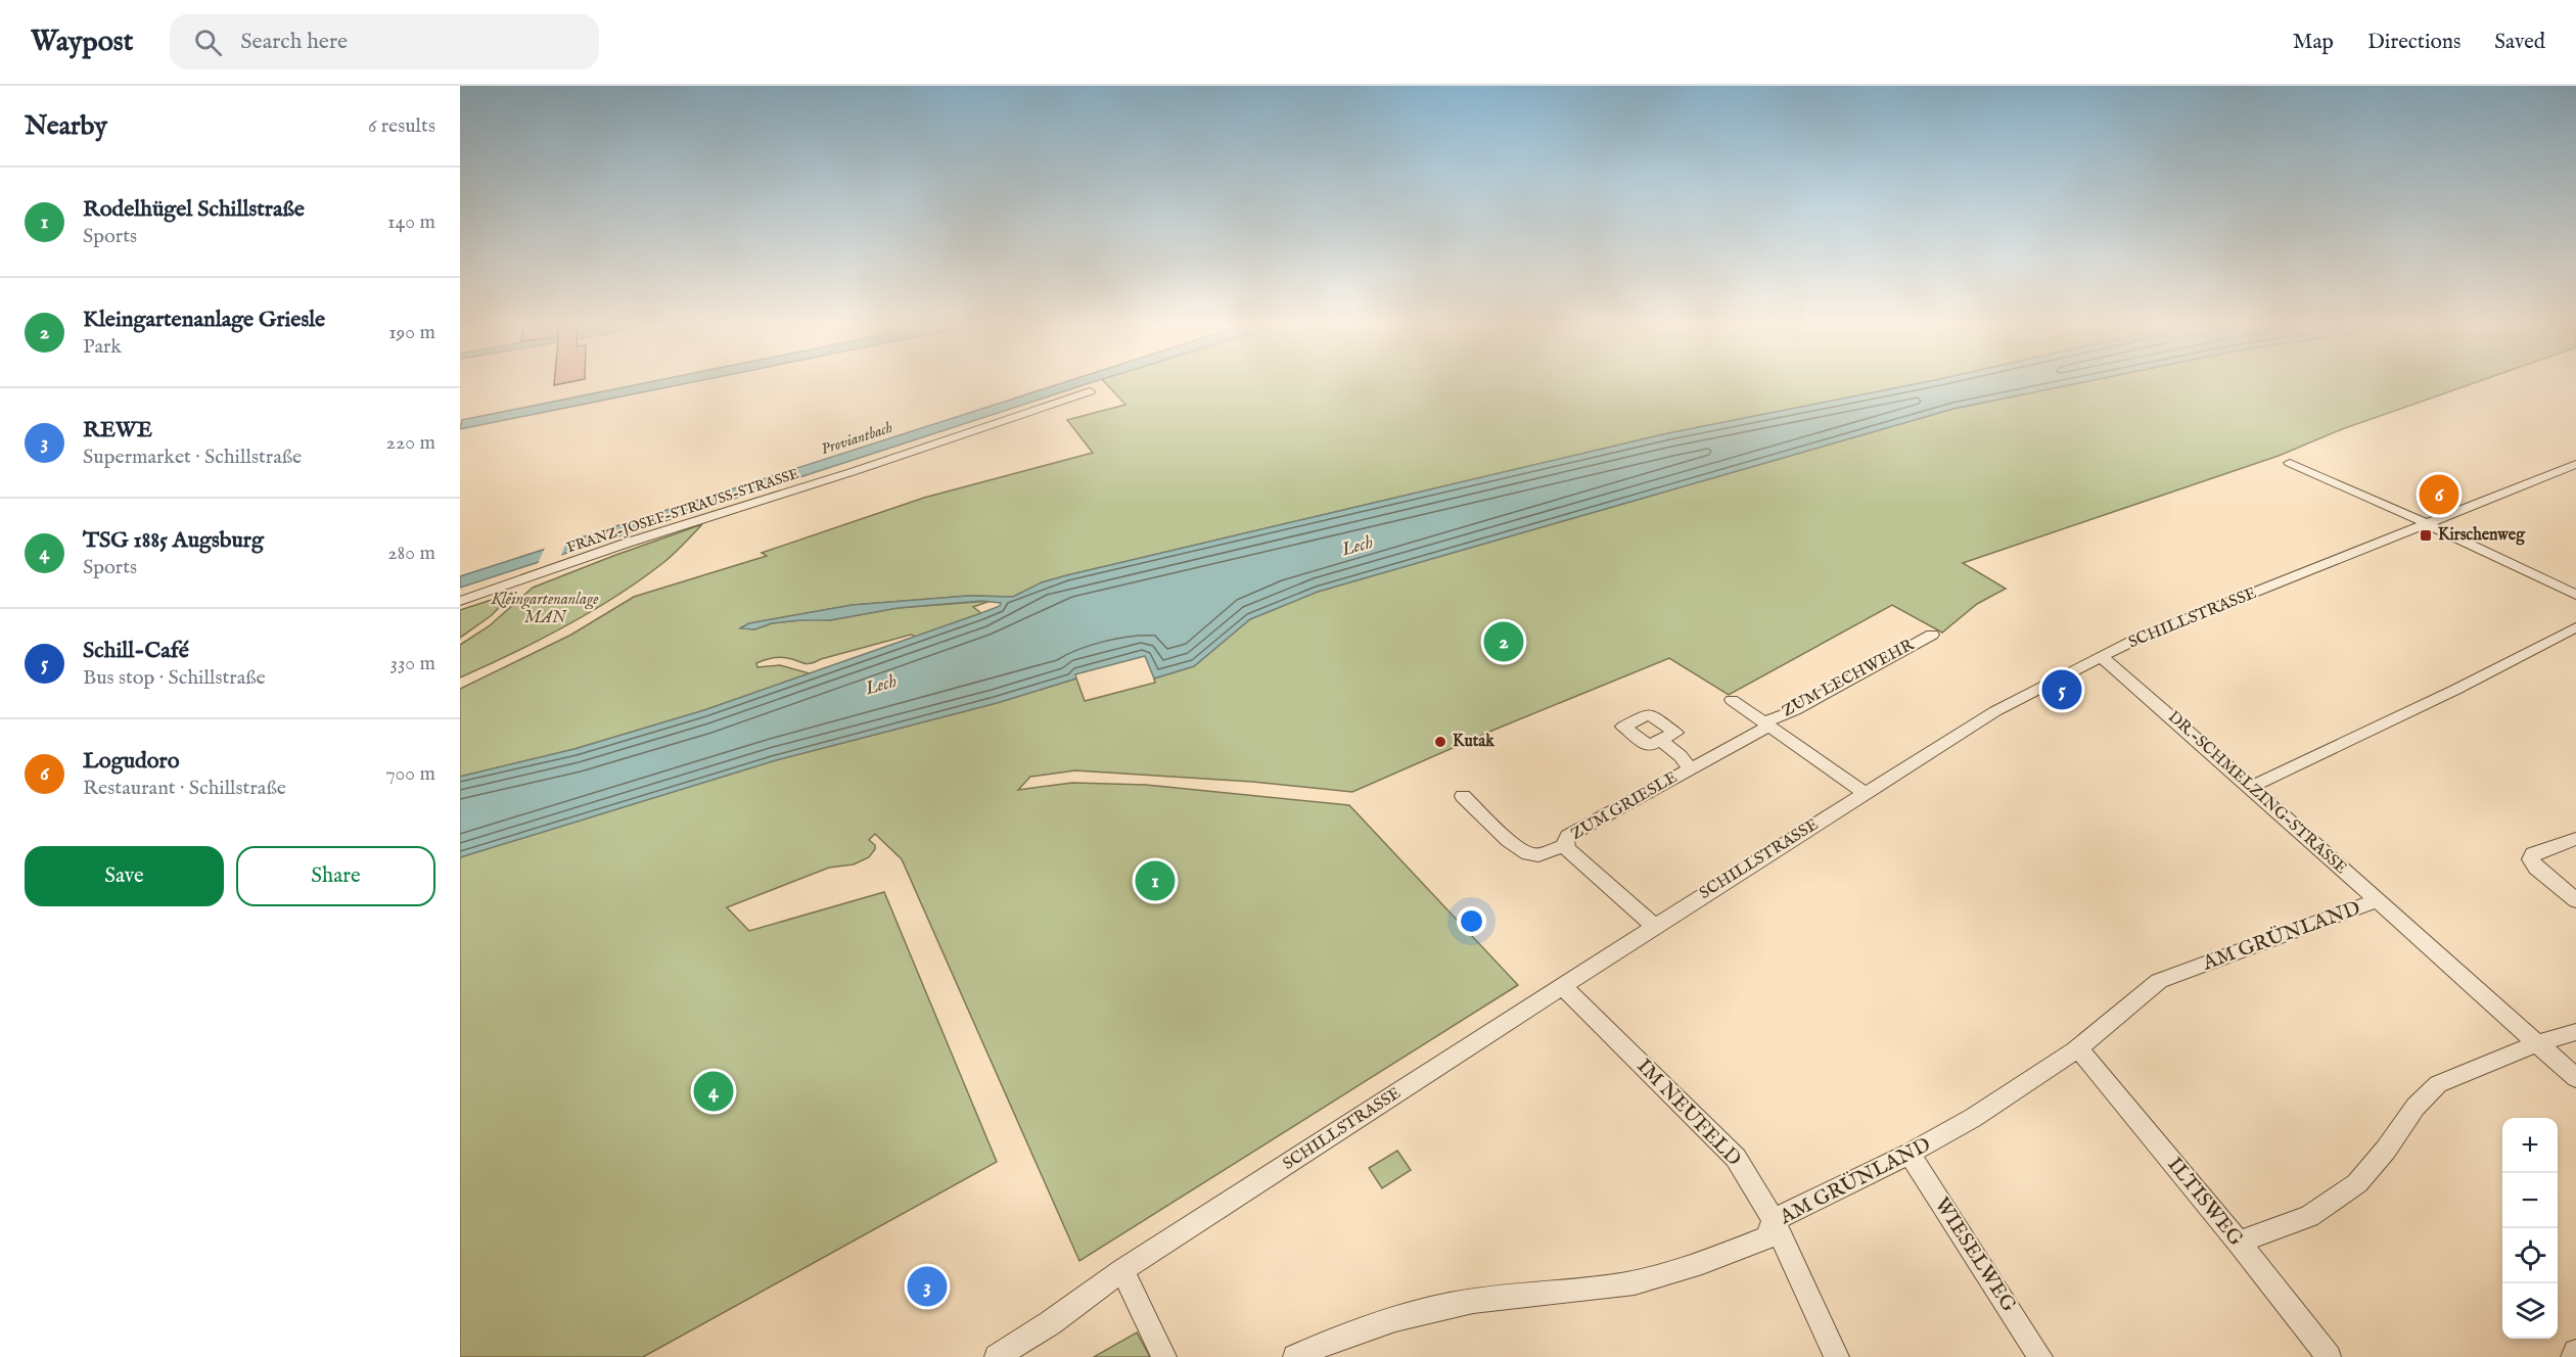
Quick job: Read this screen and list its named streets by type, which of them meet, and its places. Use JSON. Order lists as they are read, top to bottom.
{
  "streets": {
    "street": [
      "FRANZ-JOSEF-STRAUSS-STRASSE",
      "SCHILLSTRASSE",
      "ZUM LECHWEHR",
      "DR.-SCHMELZING-STRASSE",
      "ZUM GRIESLE",
      "AM GRÜNLAND",
      "IM NEUFELD",
      "ILTISWEG",
      "WIESELWEG"
    ]
  },
  "crossings": [
    ["SCHILLSTRASSE", "ZUM LECHWEHR"],
    ["SCHILLSTRASSE", "DR.-SCHMELZING-STRASSE"],
    ["SCHILLSTRASSE", "ZUM GRIESLE"],
    ["SCHILLSTRASSE", "IM NEUFELD"],
    ["ZUM LECHWEHR", "ZUM GRIESLE"],
    ["DR.-SCHMELZING-STRASSE", "AM GRÜNLAND"],
    ["AM GRÜNLAND", "IM NEUFELD"],
    ["AM GRÜNLAND", "ILTISWEG"],
    ["AM GRÜNLAND", "WIESELWEG"]
  ],
  "water": ["Proviantbach", "Lech"],
  "parks": ["Kleingartenanlage MAN"],
  "places": {
    "transit": ["Kirschenweg"],
    "other": ["Kutak"]
  },
  "page": {
    "header": "Waypost",
    "search": "Search here",
    "nav": ["Map", "Directions", "Saved"],
    "heading": ["Nearby", "6 results"],
    "list": [
      {
        "mark": "1",
        "name": "Rodelhügel Schillstraße",
        "note": "Sports",
        "value": "140 m"
      },
      {
        "mark": "2",
        "name": "Kleingartenanlage Griesle",
        "note": "Park",
        "value": "190 m"
      },
      {
        "mark": "3",
        "name": "REWE",
        "note": "Supermarket · Schillstraße",
        "value": "220 m"
      },
      {
        "mark": "4",
        "name": "TSG 1885 Augsburg",
        "note": "Sports",
        "value": "280 m"
      },
      {
        "mark": "5",
        "name": "Schill-Café",
        "note": "Bus stop · Schillstraße",
        "value": "330 m"
      },
      {
        "mark": "6",
        "name": "Logudoro",
        "note": "Restaurant · Schillstraße",
        "value": "700 m"
      }
    ],
    "pins": [
      "6",
      "2",
      "5",
      "1",
      "4",
      "3"
    ],
    "buttons": ["Save", "Share"],
    "map_buttons": ["+", "−"]
  }
}
